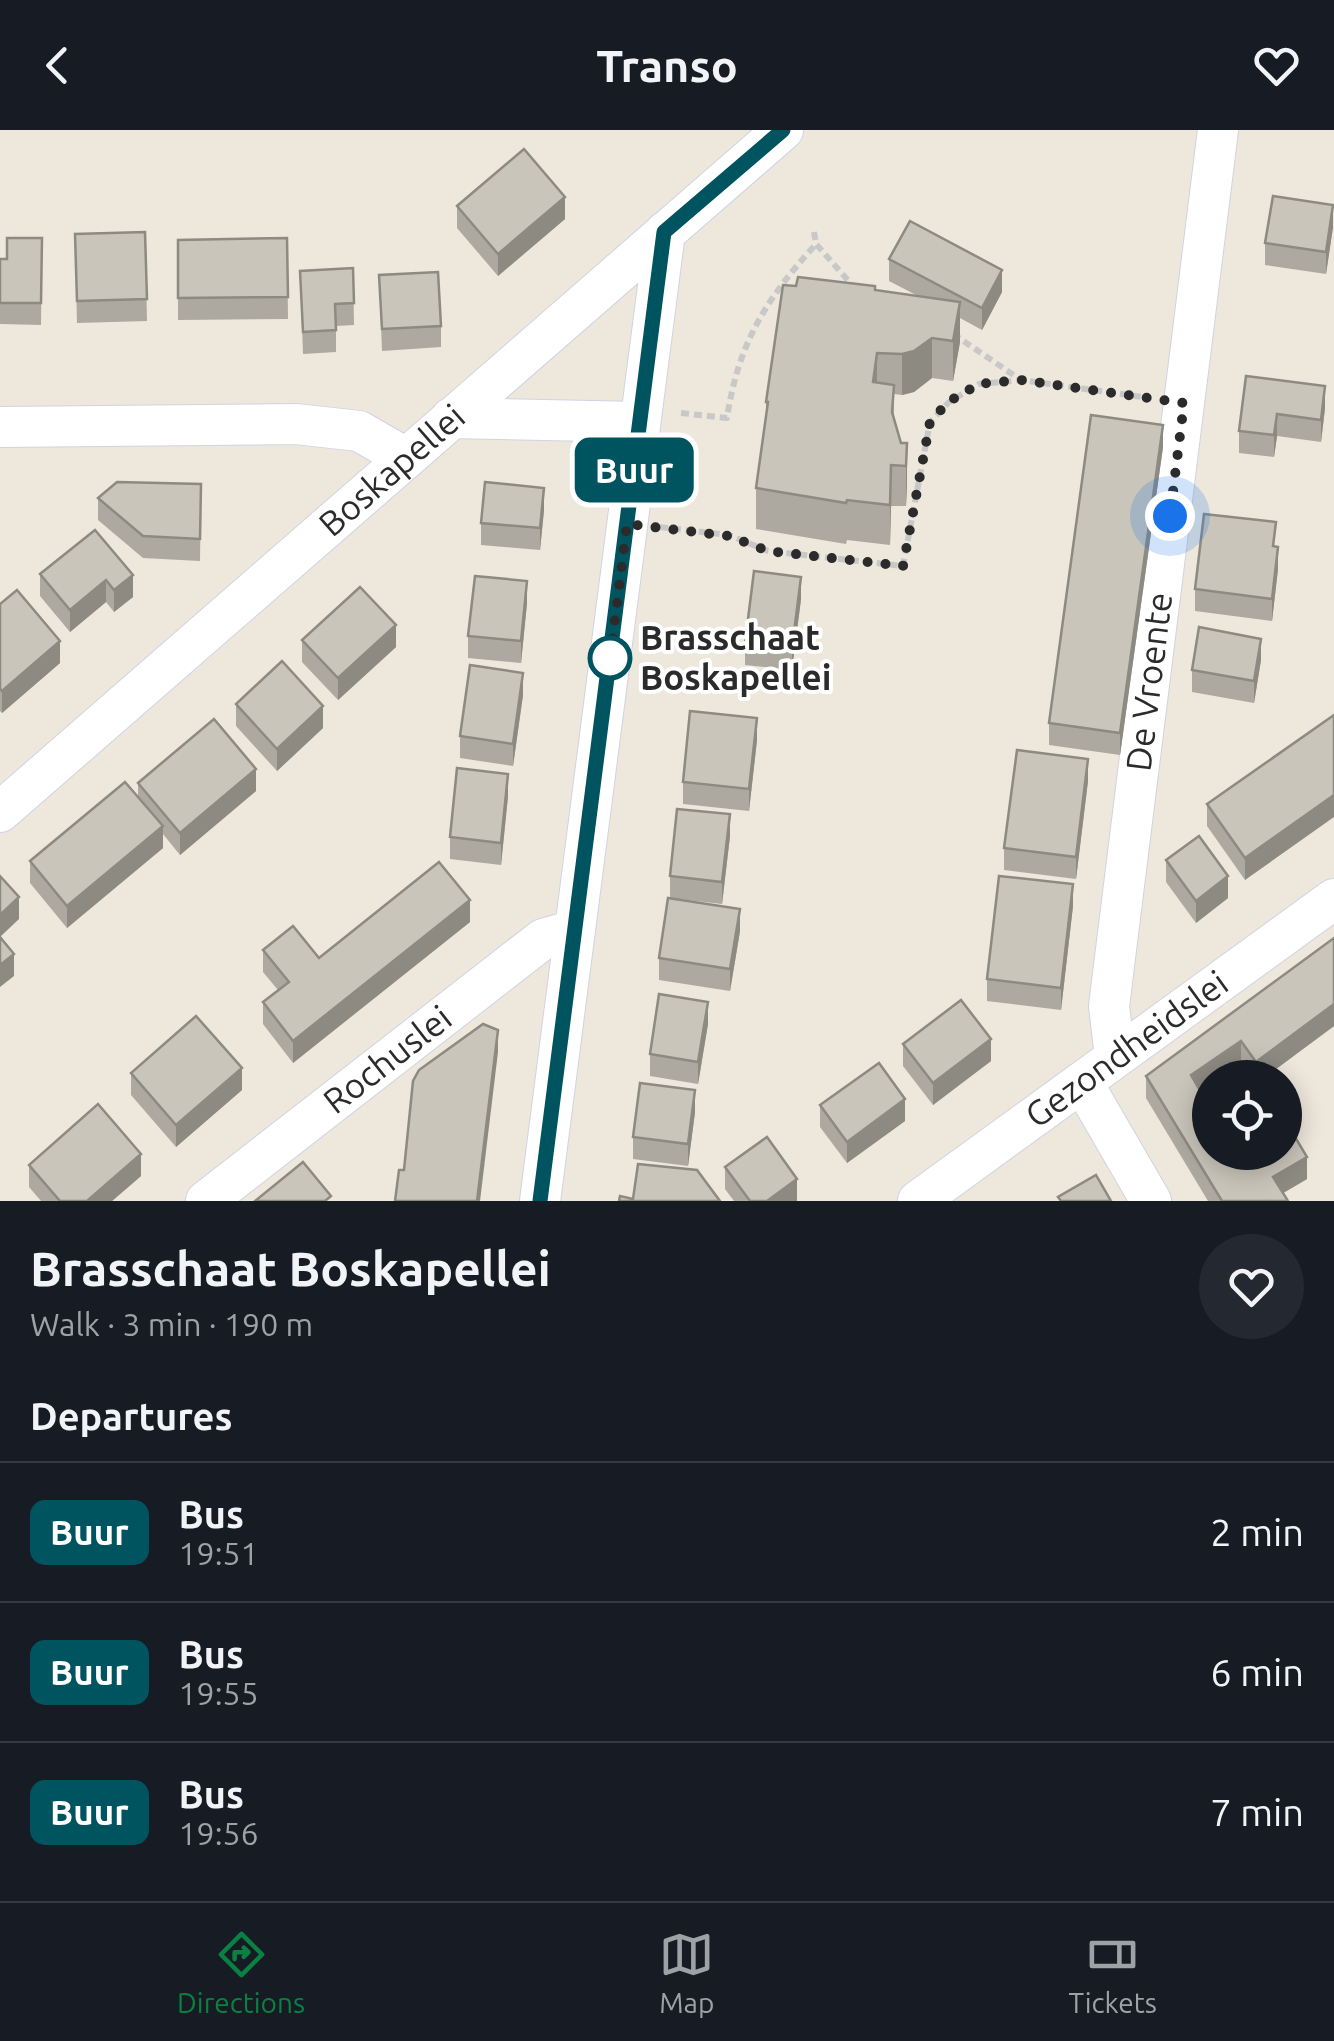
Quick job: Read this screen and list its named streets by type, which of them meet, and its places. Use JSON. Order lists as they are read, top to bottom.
{
  "streets": {
    "street": [
      "Boskapellei",
      "De Vroente",
      "Gezondheidslei",
      "Rochuslei"
    ]
  },
  "crossings": [
    ["De Vroente", "Gezondheidslei"]
  ],
  "places": ["Brasschaat Boskapellei"],
  "lines": ["bus line Buur"],
  "page": {
    "header": "Transo",
    "on_map": "Buur",
    "heading": [
      ["Brasschaat Boskapellei", "Walk · 3 min · 190 m"],
      "Departures"
    ],
    "list": [
      {
        "mark": "Buur",
        "name": "Bus",
        "note": "19:51",
        "value": "2 min"
      },
      {
        "mark": "Buur",
        "name": "Bus",
        "note": "19:55",
        "value": "6 min"
      },
      {
        "mark": "Buur",
        "name": "Bus",
        "note": "19:56",
        "value": "7 min"
      }
    ],
    "tabs": ["Directions", "Map", "Tickets"]
  }
}
